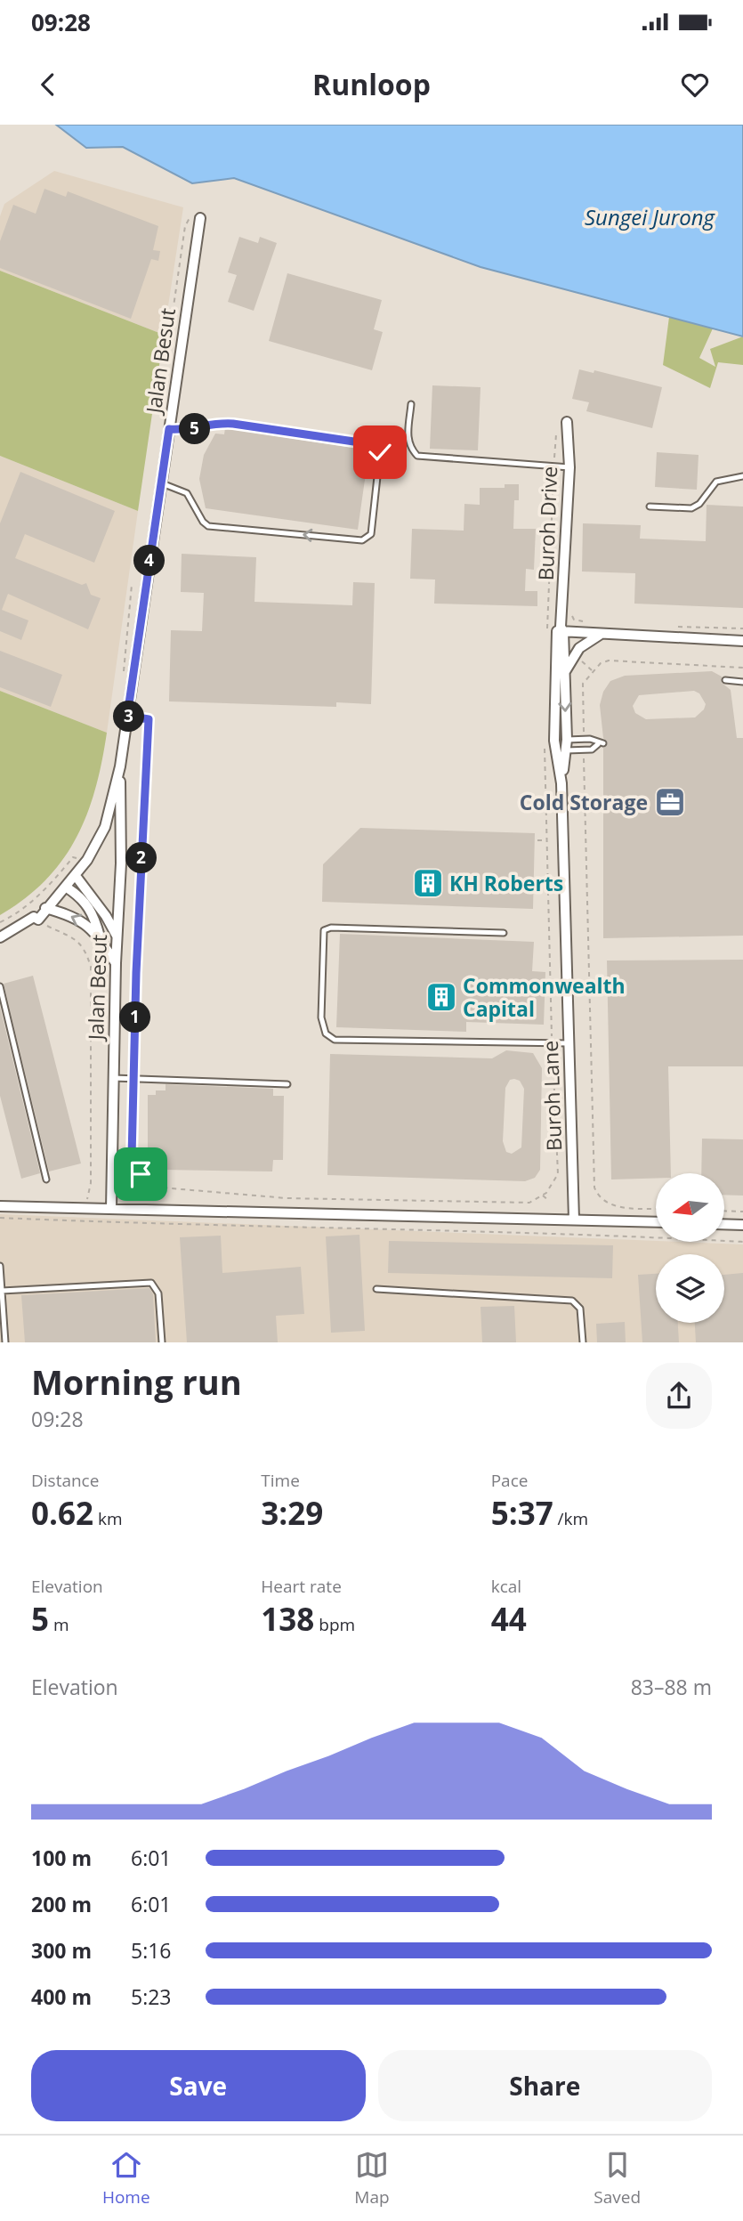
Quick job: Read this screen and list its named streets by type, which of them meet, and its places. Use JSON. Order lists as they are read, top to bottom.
{
  "streets": {
    "street": ["Jalan Besut", "Buroh Drive", "Buroh Lane"]
  },
  "water": ["Sungei Jurong"],
  "places": {
    "office": ["Cold Storage"],
    "building": ["KH Roberts", "Commonwealth Capital"]
  },
  "north": "left",
  "page": {
    "status": "09:28",
    "header": "Runloop",
    "pins": [
      "5",
      "4",
      "3",
      "2",
      "1"
    ],
    "heading": ["Morning run", "09:28"],
    "stats": [
      ["Distance", "0.62 km"],
      ["Time", "3:29"],
      ["Pace", "5:37 /km"],
      ["Elevation", "5 m"],
      ["Heart rate", "138 bpm"],
      ["kcal", "44"]
    ],
    "chart": ["Elevation", "83–88 m"],
    "list": [
      {
        "name": "100 m",
        "note": "6:01"
      },
      {
        "name": "200 m",
        "note": "6:01"
      },
      {
        "name": "300 m",
        "note": "5:16"
      },
      {
        "name": "400 m",
        "note": "5:23"
      }
    ],
    "buttons": ["Save", "Share"],
    "tabs": ["Home", "Map", "Saved"]
  }
}
